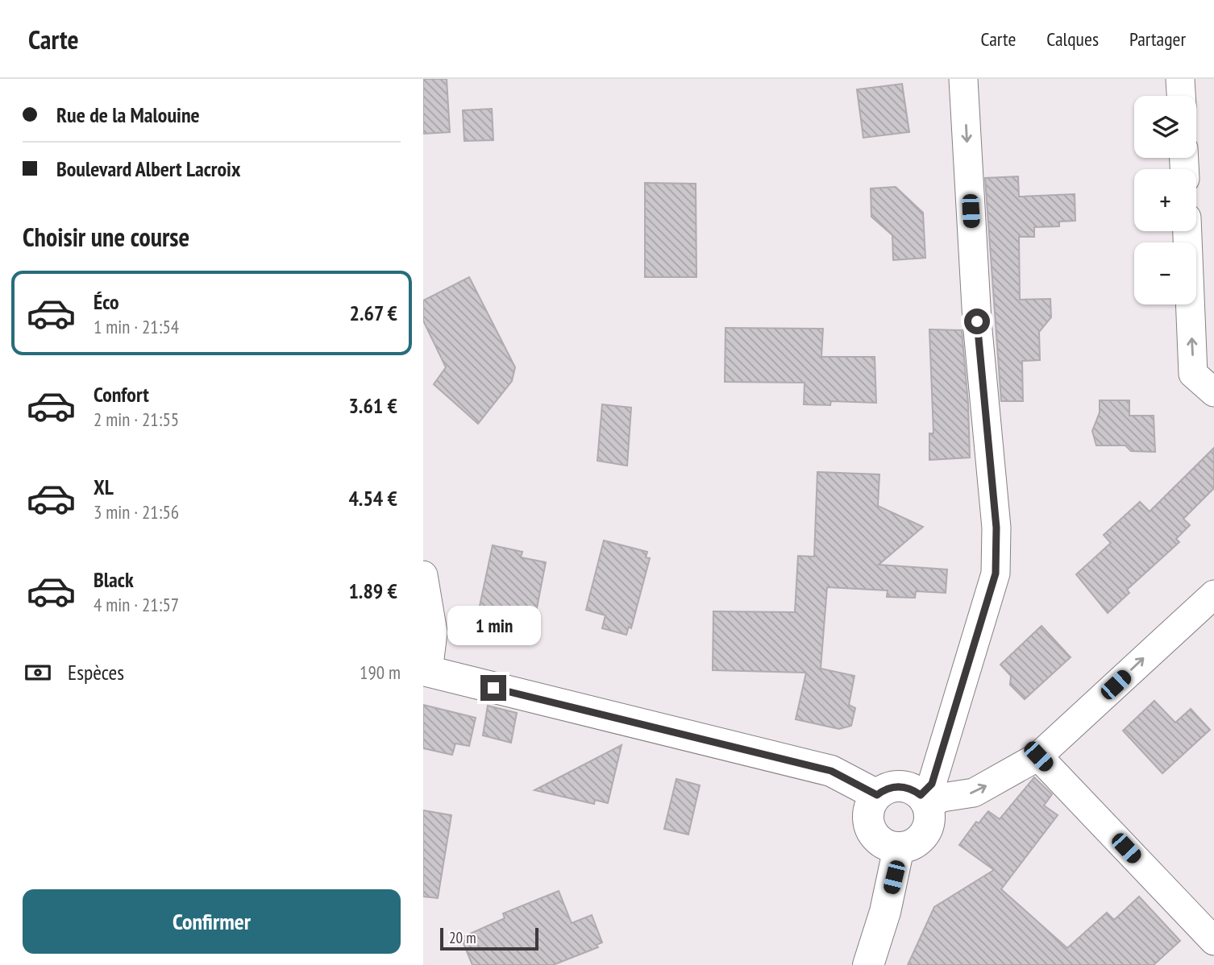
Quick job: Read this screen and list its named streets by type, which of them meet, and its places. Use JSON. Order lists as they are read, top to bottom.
{
  "scale_bar": "20 m",
  "page": {
    "header": "Carte",
    "nav": ["Carte", "Calques", "Partager"],
    "banner": ["Rue de la Malouine", "Boulevard Albert Lacroix"],
    "map_buttons": ["+", "−"],
    "heading": "Choisir une course",
    "list": [
      {
        "name": "Éco",
        "note": "1 min · 21:54",
        "value": "2.67 €"
      },
      {
        "name": "Confort",
        "note": "2 min · 21:55",
        "value": "3.61 €"
      },
      {
        "name": "XL",
        "note": "3 min · 21:56",
        "value": "4.54 €"
      },
      {
        "name": "Black",
        "note": "4 min · 21:57",
        "value": "1.89 €"
      }
    ],
    "bubble": "1 min",
    "pay": ["Espèces", "190 m"],
    "buttons": "Confirmer",
    "scale": "20 m"
  }
}
